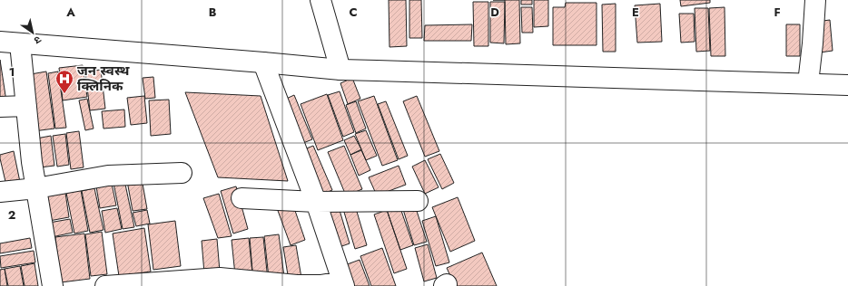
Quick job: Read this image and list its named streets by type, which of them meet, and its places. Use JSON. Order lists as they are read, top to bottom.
{
  "places": {
    "hospital": ["जन स्वस्थ क्लिनिक"]
  },
  "north": "bottom right",
  "grid": {
    "columns": [
      "A",
      "B",
      "C",
      "D",
      "E",
      "F"
    ],
    "rows": ["1", "2"]
  }
}
